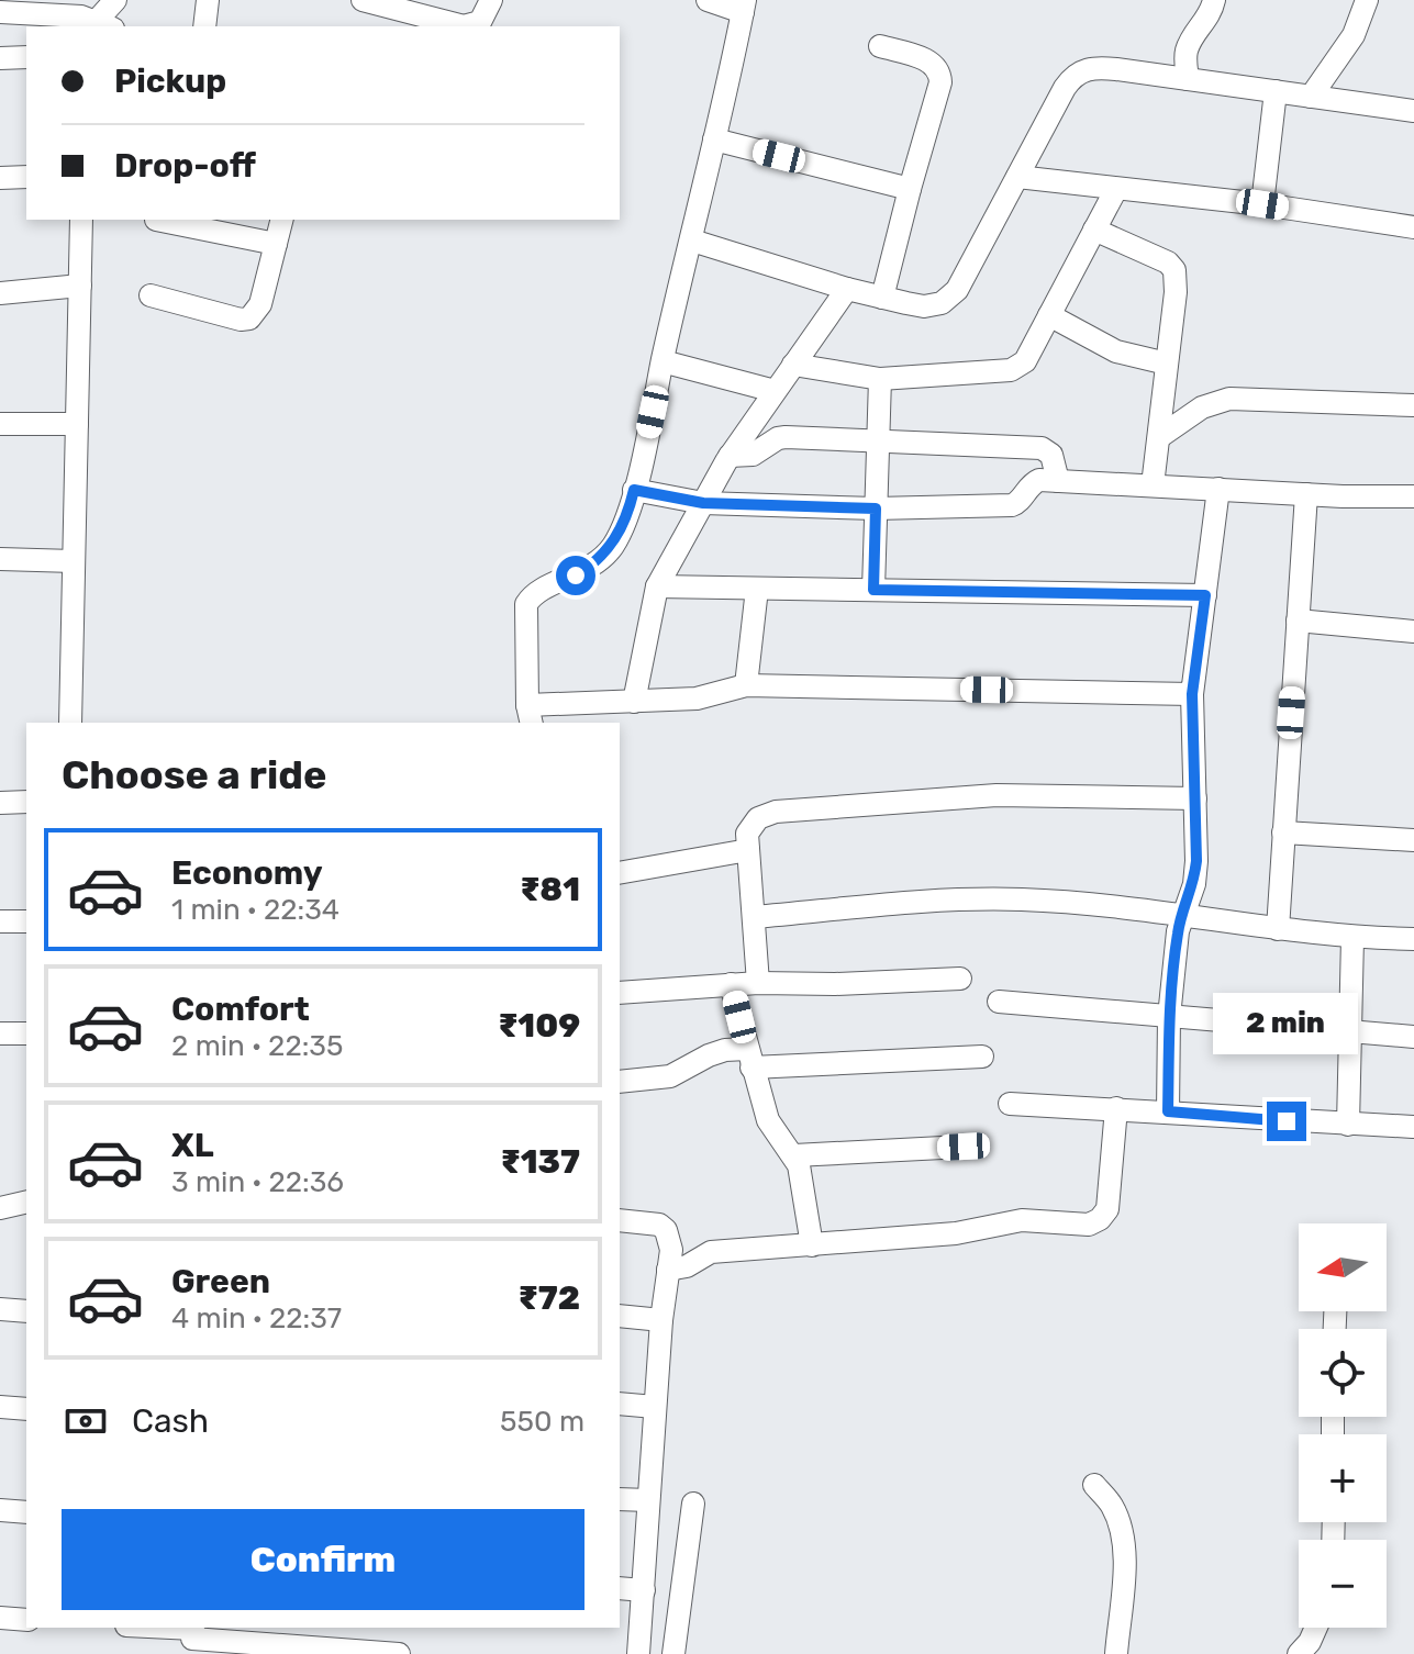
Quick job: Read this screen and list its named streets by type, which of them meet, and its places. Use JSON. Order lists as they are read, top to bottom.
{
  "north": "left",
  "page": {
    "banner": ["Pickup", "Drop-off"],
    "heading": "Choose a ride",
    "list": [
      {
        "name": "Economy",
        "note": "1 min · 22:34",
        "value": "₹81"
      },
      {
        "name": "Comfort",
        "note": "2 min · 22:35",
        "value": "₹109"
      },
      {
        "name": "XL",
        "note": "3 min · 22:36",
        "value": "₹137"
      },
      {
        "name": "Green",
        "note": "4 min · 22:37",
        "value": "₹72"
      }
    ],
    "bubble": "2 min",
    "map_buttons": ["+", "−"],
    "pay": ["Cash", "550 m"],
    "buttons": "Confirm"
  }
}
